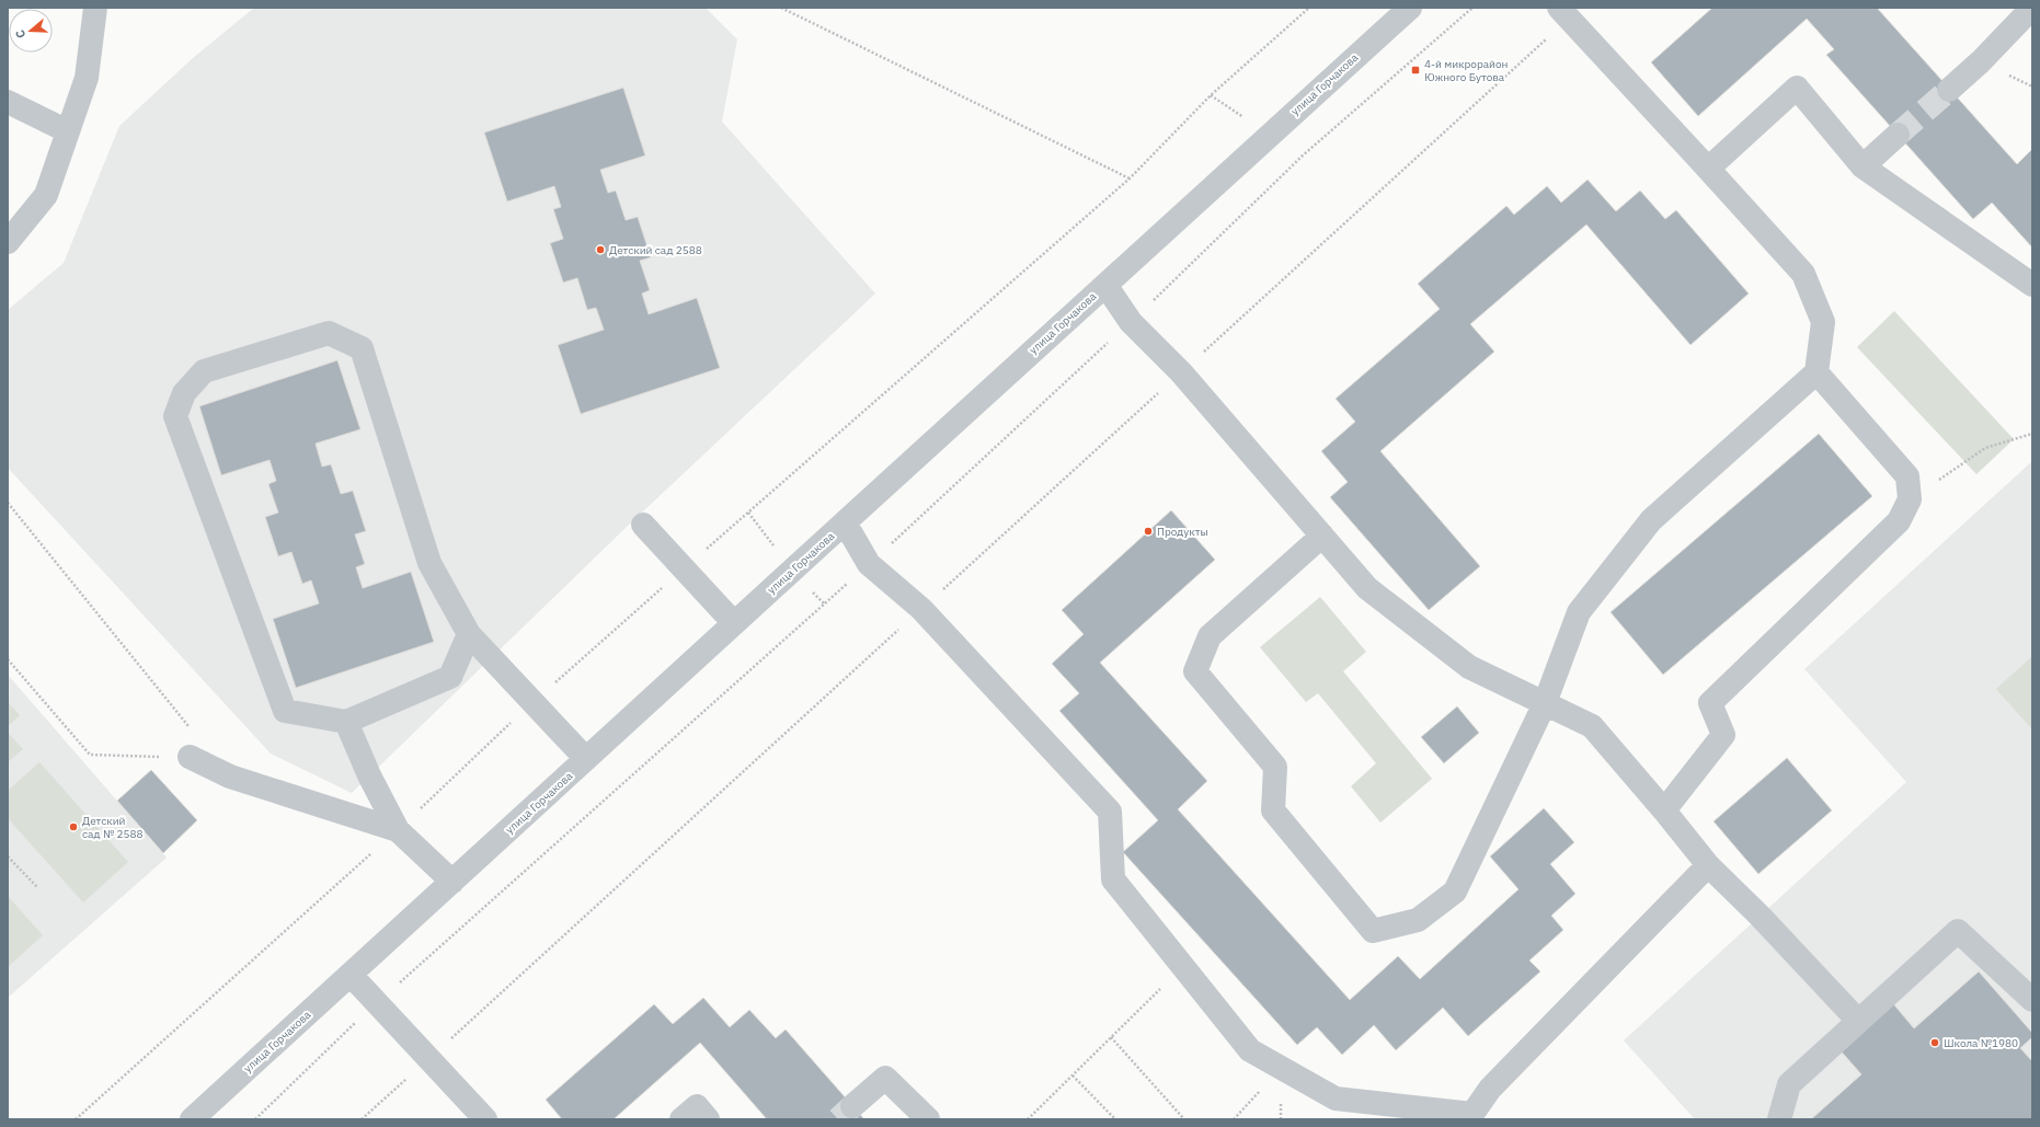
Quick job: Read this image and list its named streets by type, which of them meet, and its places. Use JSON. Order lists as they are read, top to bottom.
{
  "streets": {
    "street": ["улица Горчакова"]
  },
  "places": {
    "transit": ["4-й микрорайон Южного Бутова"],
    "other": [
      "Детский сад 2588",
      "Продукты",
      "Детский сад № 2588",
      "Школа №1980"
    ]
  },
  "north": "left"
}
